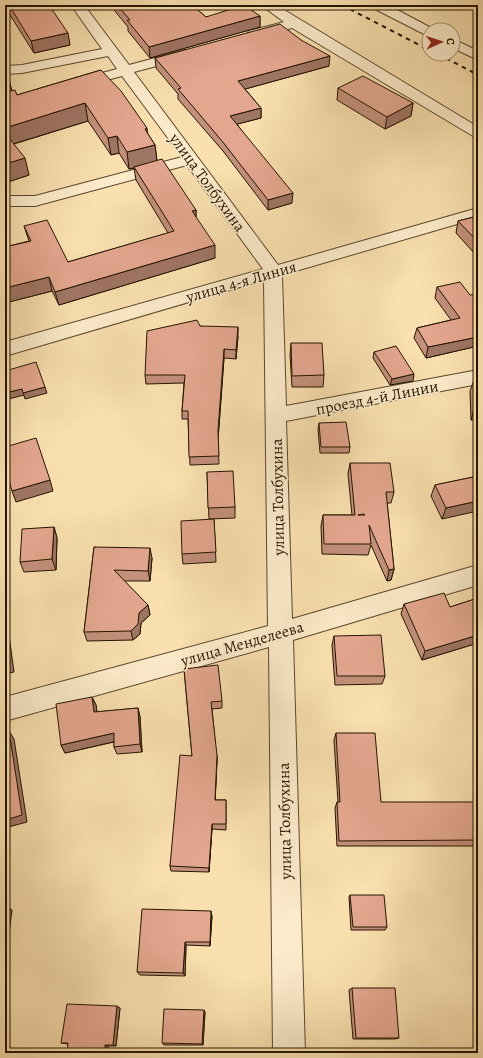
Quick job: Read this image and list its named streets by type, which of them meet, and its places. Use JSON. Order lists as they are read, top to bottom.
{
  "streets": {
    "street": [
      "улица Толбухина",
      "улица 4-я Линия",
      "проезд 4-й Линии",
      "улица Менделеева"
    ]
  },
  "crossings": [
    ["улица Толбухина", "улица 4-я Линия"],
    ["улица Толбухина", "проезд 4-й Линии"],
    ["улица Толбухина", "улица Менделеева"]
  ],
  "north": "right"
}
